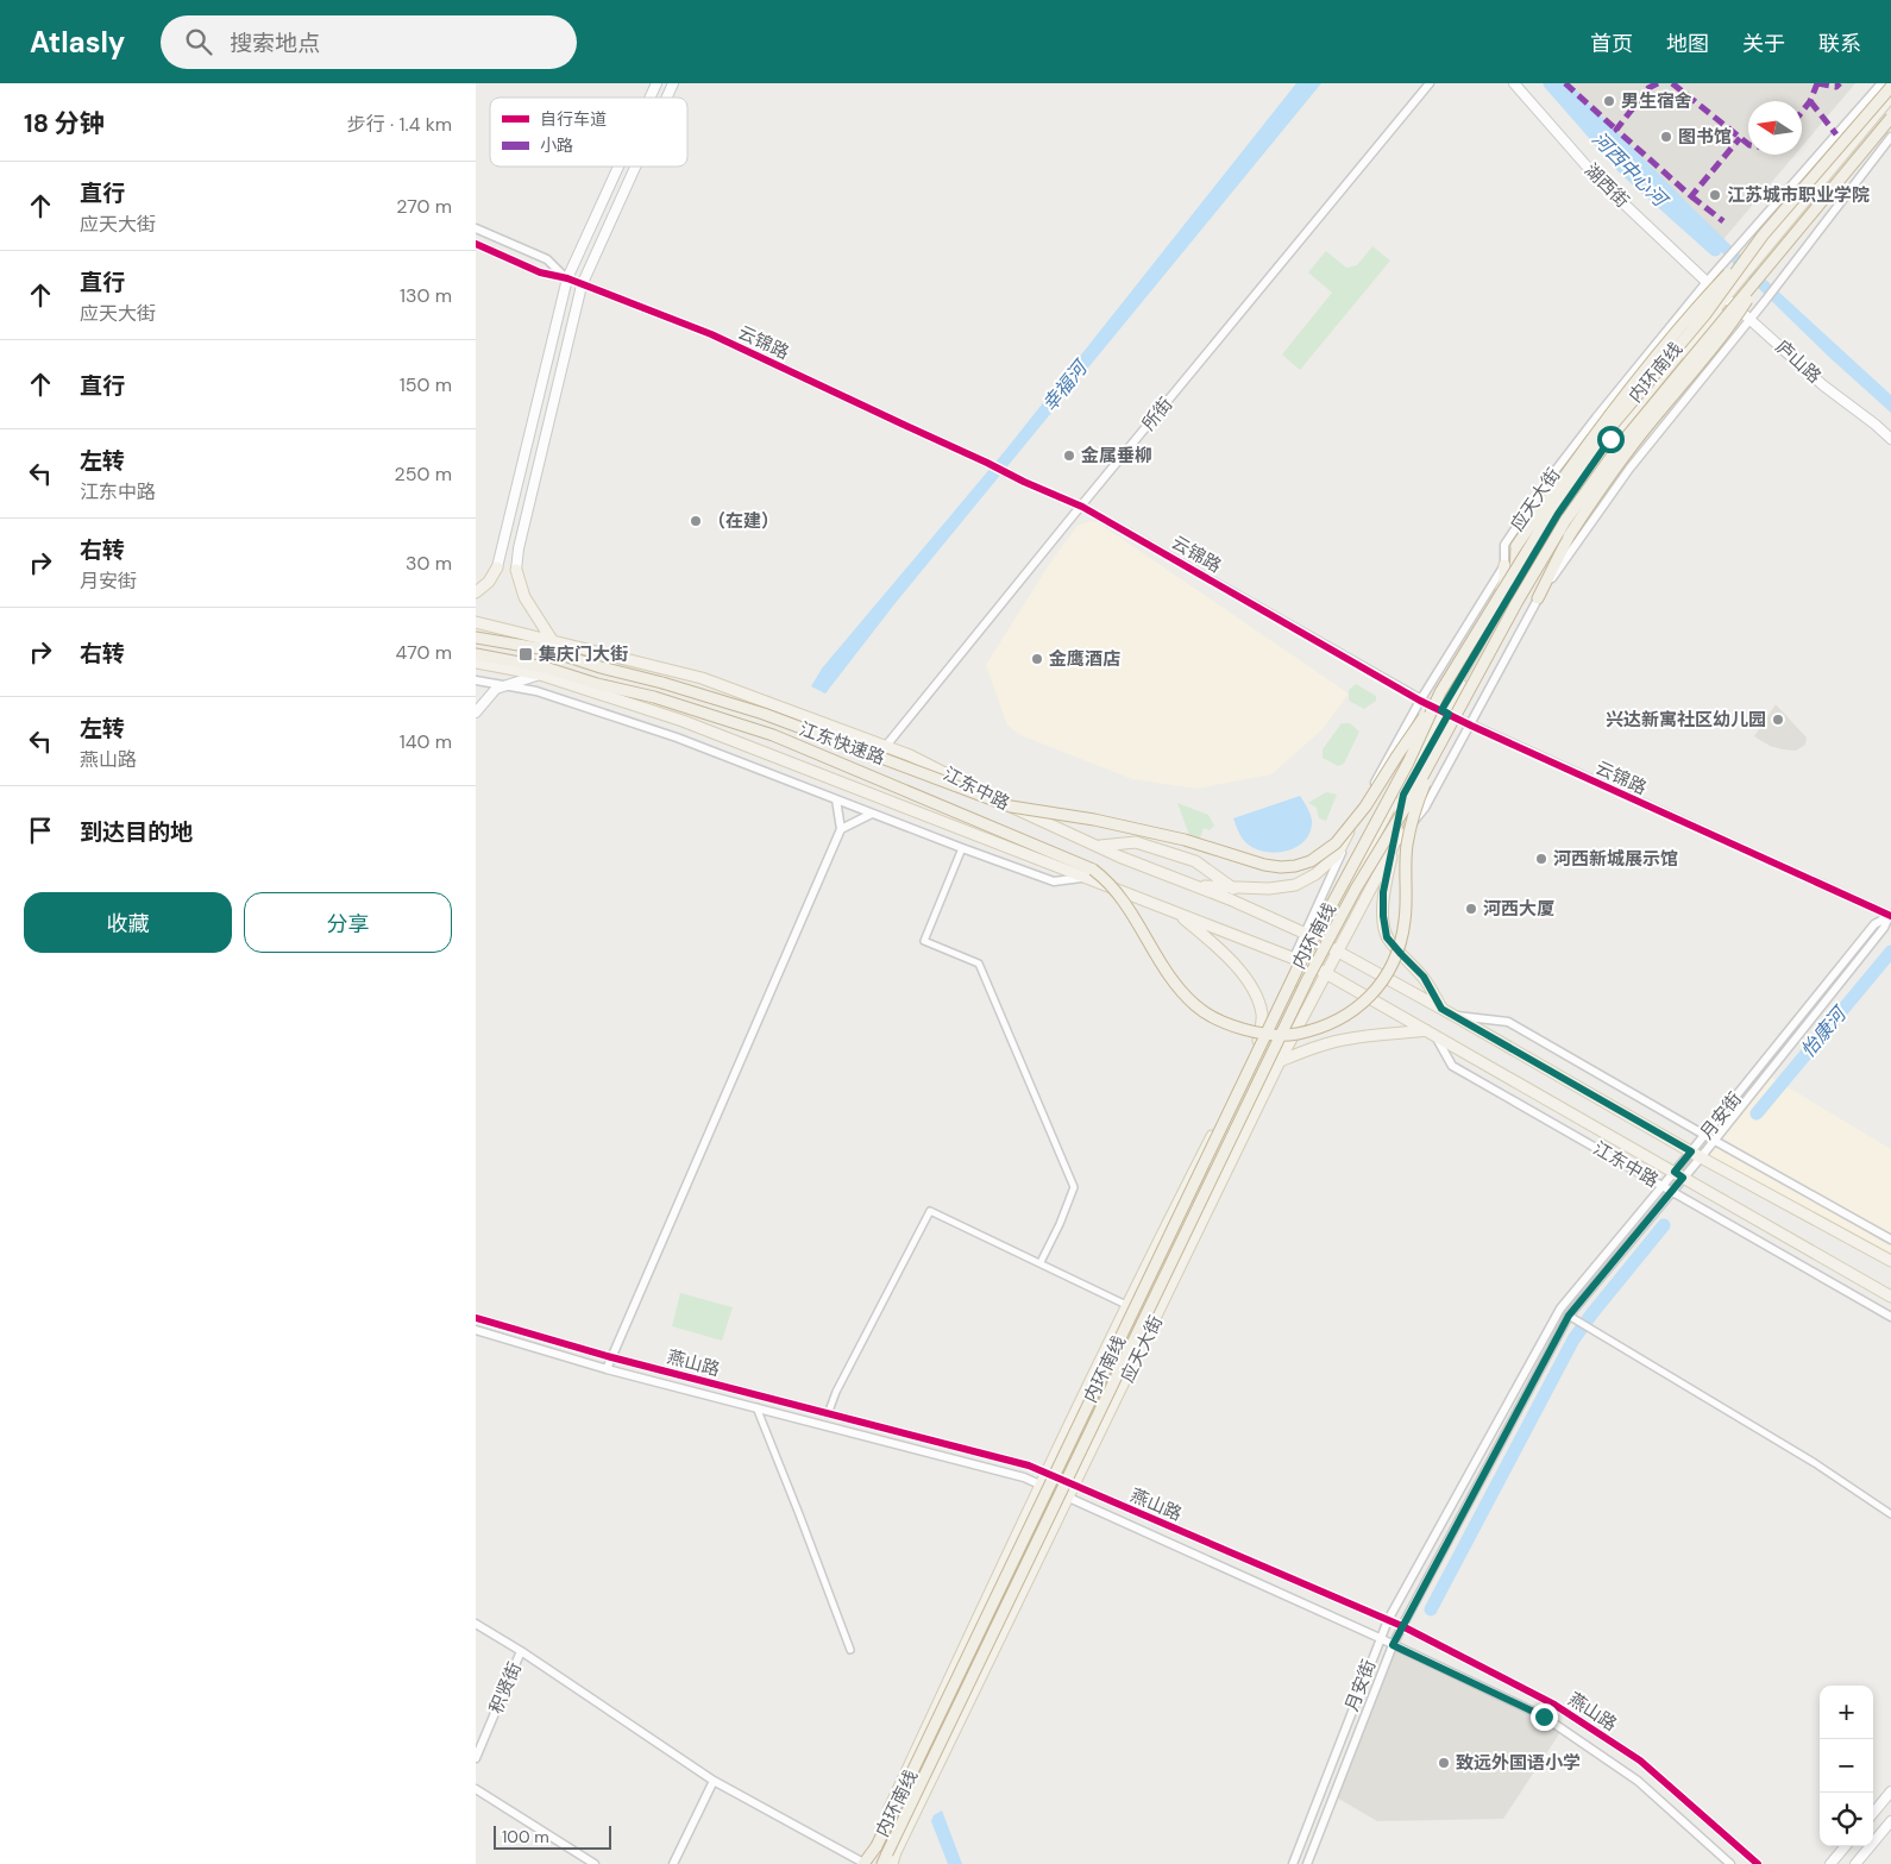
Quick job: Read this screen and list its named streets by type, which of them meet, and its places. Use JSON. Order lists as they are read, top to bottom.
{
  "streets": {
    "highway": ["内环南线", "江东快速路"],
    "main road": [
      "湖西街",
      "庐山路",
      "应天大街",
      "江东中路"
    ],
    "street": [
      "云锦路",
      "所街",
      "月安街",
      "燕山路",
      "积贤街"
    ]
  },
  "crossings": [
    ["湖西街", "庐山路"],
    ["湖西街", "应天大街"],
    ["云锦路", "所街"],
    ["云锦路", "应天大街"],
    ["云锦路", "月安街"],
    ["庐山路", "应天大街"],
    ["内环南线", "应天大街"],
    ["内环南线", "江东快速路"],
    ["所街", "江东中路"],
    ["应天大街", "江东中路"],
    ["应天大街", "燕山路"],
    ["江东快速路", "江东中路"],
    ["江东中路", "月安街"],
    ["月安街", "燕山路"]
  ],
  "water": ["河西中心河", "幸福河", "怡康河"],
  "places": {
    "other": [
      "男生宿舍",
      "图书馆",
      "江苏城市职业学院",
      "金属垂柳",
      "（在建）",
      "金鹰酒店",
      "兴达新寓社区幼儿园",
      "河西新城展示馆",
      "河西大厦",
      "致远外国语小学"
    ],
    "transit": ["集庆门大街"]
  },
  "legend": ["自行车道", "小路"],
  "scale_bar": "100 m",
  "north": "left",
  "page": {
    "header": "Atlasly",
    "search": "搜索地点",
    "nav": [
      "首页",
      "地图",
      "关于",
      "联系"
    ],
    "heading": ["18 分钟", "步行 · 1.4 km"],
    "list": [
      ["直行", "应天大街", "270 m"],
      ["直行", "应天大街", "130 m"],
      ["直行", "150 m"],
      ["左转", "江东中路", "250 m"],
      ["右转", "月安街", "30 m"],
      ["右转", "470 m"],
      ["左转", "燕山路", "140 m"],
      "到达目的地"
    ],
    "buttons": ["收藏", "分享"],
    "map_buttons": ["+", "−"],
    "scale": "100 m"
  }
}
